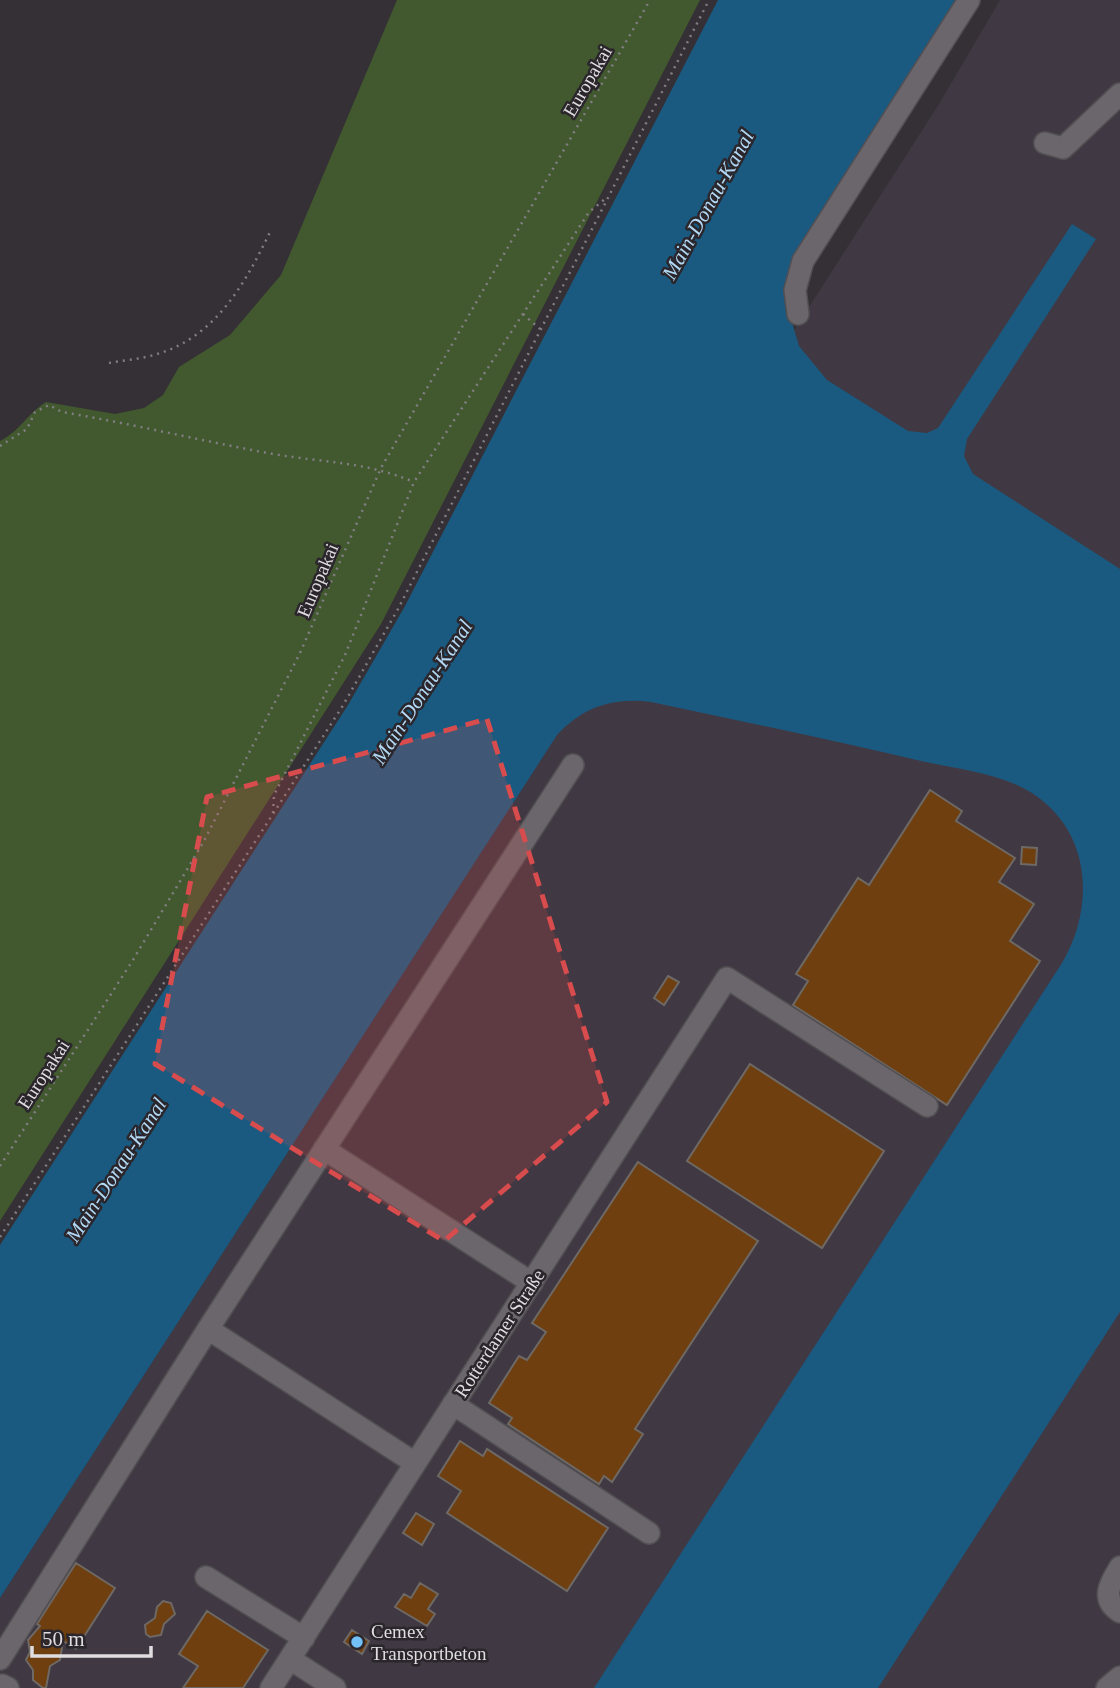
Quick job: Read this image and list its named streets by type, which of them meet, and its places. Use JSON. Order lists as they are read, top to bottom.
{
  "streets": {
    "street": ["Rotterdamer Straße"],
    "path": ["Europakai"]
  },
  "water": ["Main-Donau-Kanal"],
  "places": ["Cemex Transportbeton"],
  "scale_bar": "50 m"
}
